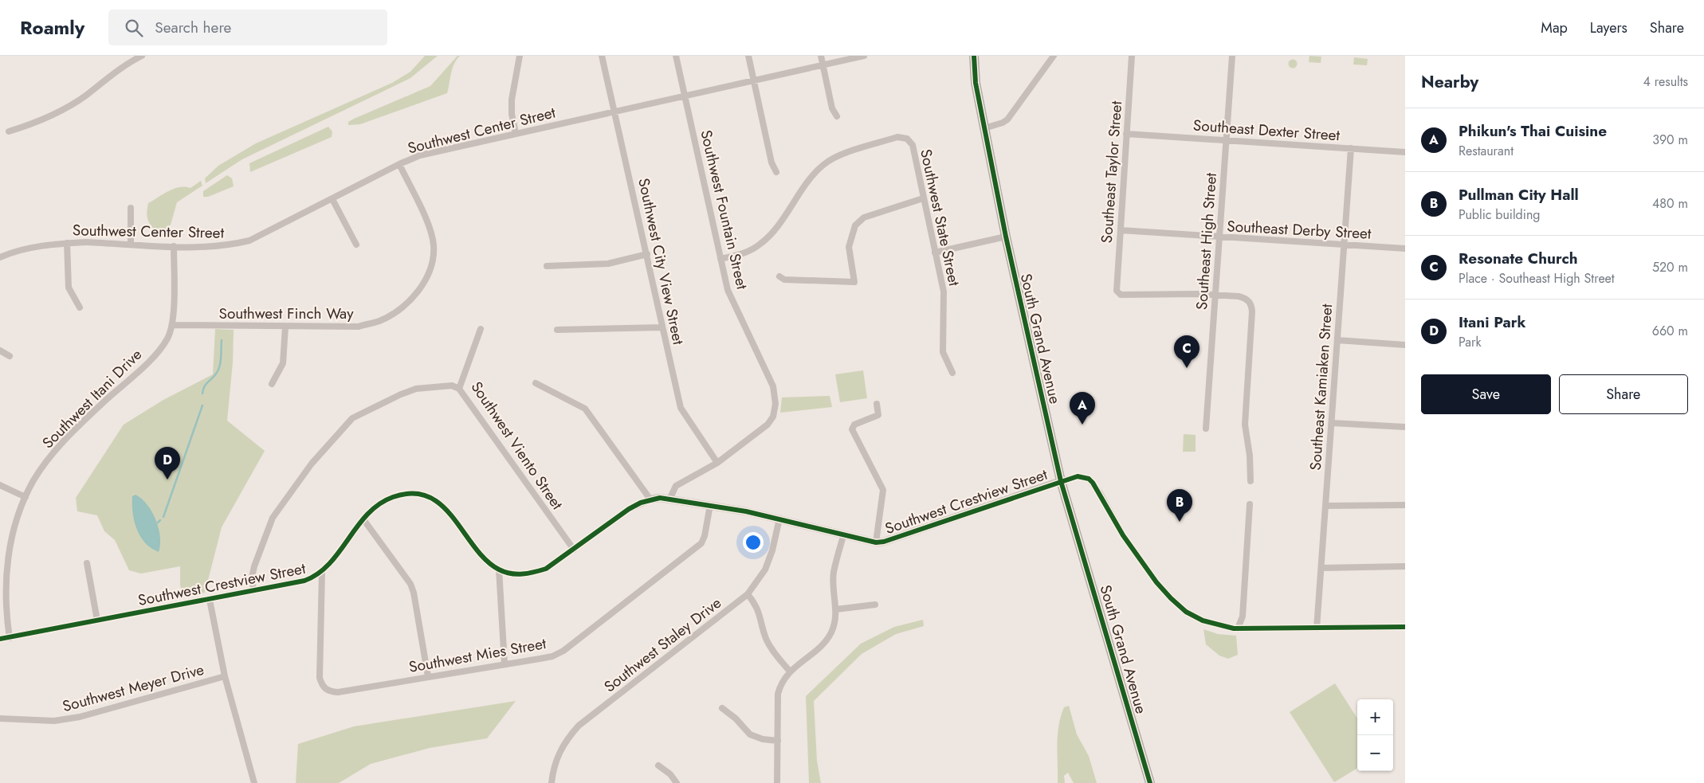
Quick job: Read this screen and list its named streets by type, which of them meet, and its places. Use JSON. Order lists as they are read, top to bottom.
{
  "streets": {
    "main road": ["South Grand Avenue"],
    "street": [
      "Southwest Center Street",
      "Southeast Dexter Street",
      "Southeast Taylor Street",
      "Southwest Fountain Street",
      "Southwest State Street",
      "Southeast Derby Street",
      "Southeast High Street",
      "Southwest City View Street",
      "Southwest Finch Way",
      "Southeast Kamiaken Street",
      "Southwest Itani Drive",
      "Southwest Viento Street",
      "Southwest Crestview Street",
      "Southwest Staley Drive",
      "Southwest Mies Street",
      "Southwest Meyer Drive"
    ]
  },
  "crossings": [
    ["Southwest Center Street", "Southwest Fountain Street"],
    ["Southwest Center Street", "Southwest City View Street"],
    ["Southwest Center Street", "Southwest Finch Way"],
    ["Southwest Center Street", "Southwest Itani Drive"],
    ["Southeast Dexter Street", "Southeast Taylor Street"],
    ["Southeast Dexter Street", "Southeast High Street"],
    ["Southeast Dexter Street", "Southeast Kamiaken Street"],
    ["Southeast Taylor Street", "Southeast Derby Street"],
    ["Southeast Taylor Street", "Southeast High Street"],
    ["Southwest Fountain Street", "Southwest State Street"],
    ["Southwest Fountain Street", "Southwest City View Street"],
    ["Southwest Fountain Street", "Southwest Crestview Street"],
    ["Southeast Derby Street", "Southeast High Street"],
    ["Southeast Derby Street", "Southeast Kamiaken Street"],
    ["Southwest Finch Way", "Southwest Itani Drive"],
    ["South Grand Avenue", "Southwest Crestview Street"],
    ["Southwest Itani Drive", "Southwest Crestview Street"],
    ["Southwest Viento Street", "Southwest Crestview Street"],
    ["Southwest Crestview Street", "Southwest Staley Drive"],
    ["Southwest Crestview Street", "Southwest Mies Street"]
  ],
  "page": {
    "header": "Roamly",
    "search": "Search here",
    "nav": ["Map", "Layers", "Share"],
    "heading": ["Nearby", "4 results"],
    "list": [
      {
        "mark": "A",
        "name": "Phikun's Thai Cuisine",
        "note": "Restaurant",
        "value": "390 m"
      },
      {
        "mark": "B",
        "name": "Pullman City Hall",
        "note": "Public building",
        "value": "480 m"
      },
      {
        "mark": "C",
        "name": "Resonate Church",
        "note": "Place · Southeast High Street",
        "value": "520 m"
      },
      {
        "mark": "D",
        "name": "Itani Park",
        "note": "Park",
        "value": "660 m"
      }
    ],
    "pins": [
      "C",
      "A",
      "D",
      "B"
    ],
    "buttons": ["Save", "Share"],
    "map_buttons": ["+", "−"]
  }
}
